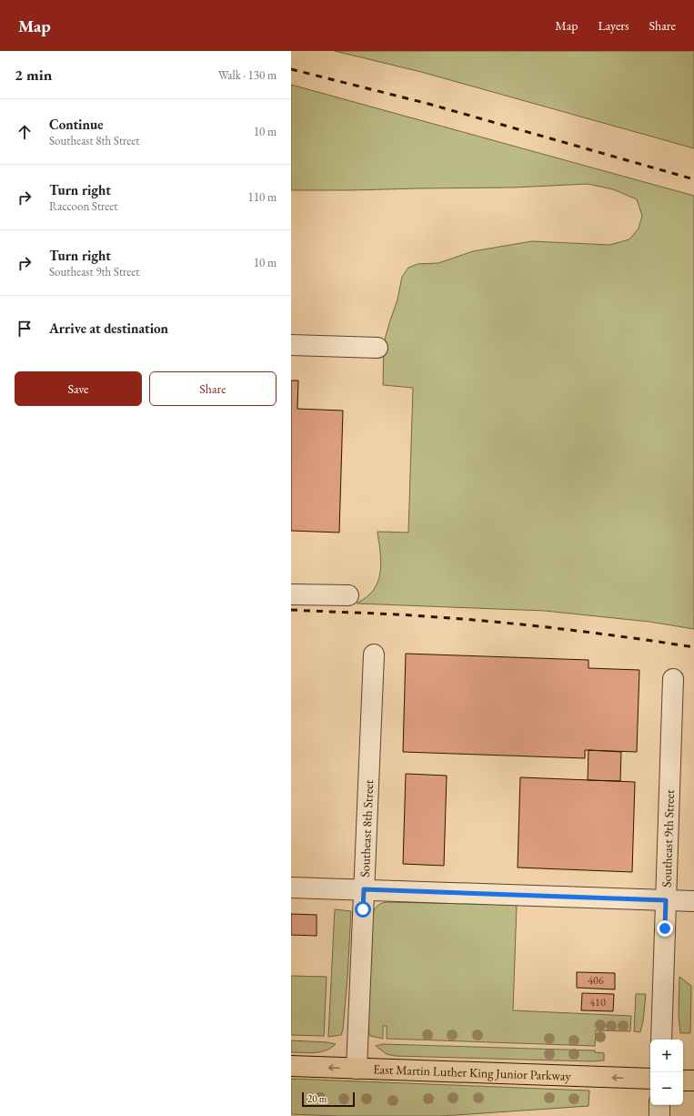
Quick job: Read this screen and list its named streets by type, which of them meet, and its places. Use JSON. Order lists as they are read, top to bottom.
{
  "streets": {
    "main road": ["East Martin Luther King Junior Parkway"],
    "street": ["Southeast 8th Street", "Southeast 9th Street"]
  },
  "crossings": [
    ["Southeast 8th Street", "East Martin Luther King Junior Parkway"]
  ],
  "one_way": ["East Martin Luther King Junior Parkway"],
  "house_numbers": ["406", "410"],
  "scale_bar": "20 m",
  "page": {
    "header": "Map",
    "nav": ["Map", "Layers", "Share"],
    "heading": ["2 min", "Walk · 130 m"],
    "list": [
      ["Continue", "Southeast 8th Street", "10 m"],
      ["Turn right", "Raccoon Street", "110 m"],
      ["Turn right", "Southeast 9th Street", "10 m"],
      "Arrive at destination"
    ],
    "buttons": ["Save", "Share"],
    "map_buttons": ["+", "−"],
    "scale": "20 m"
  }
}
